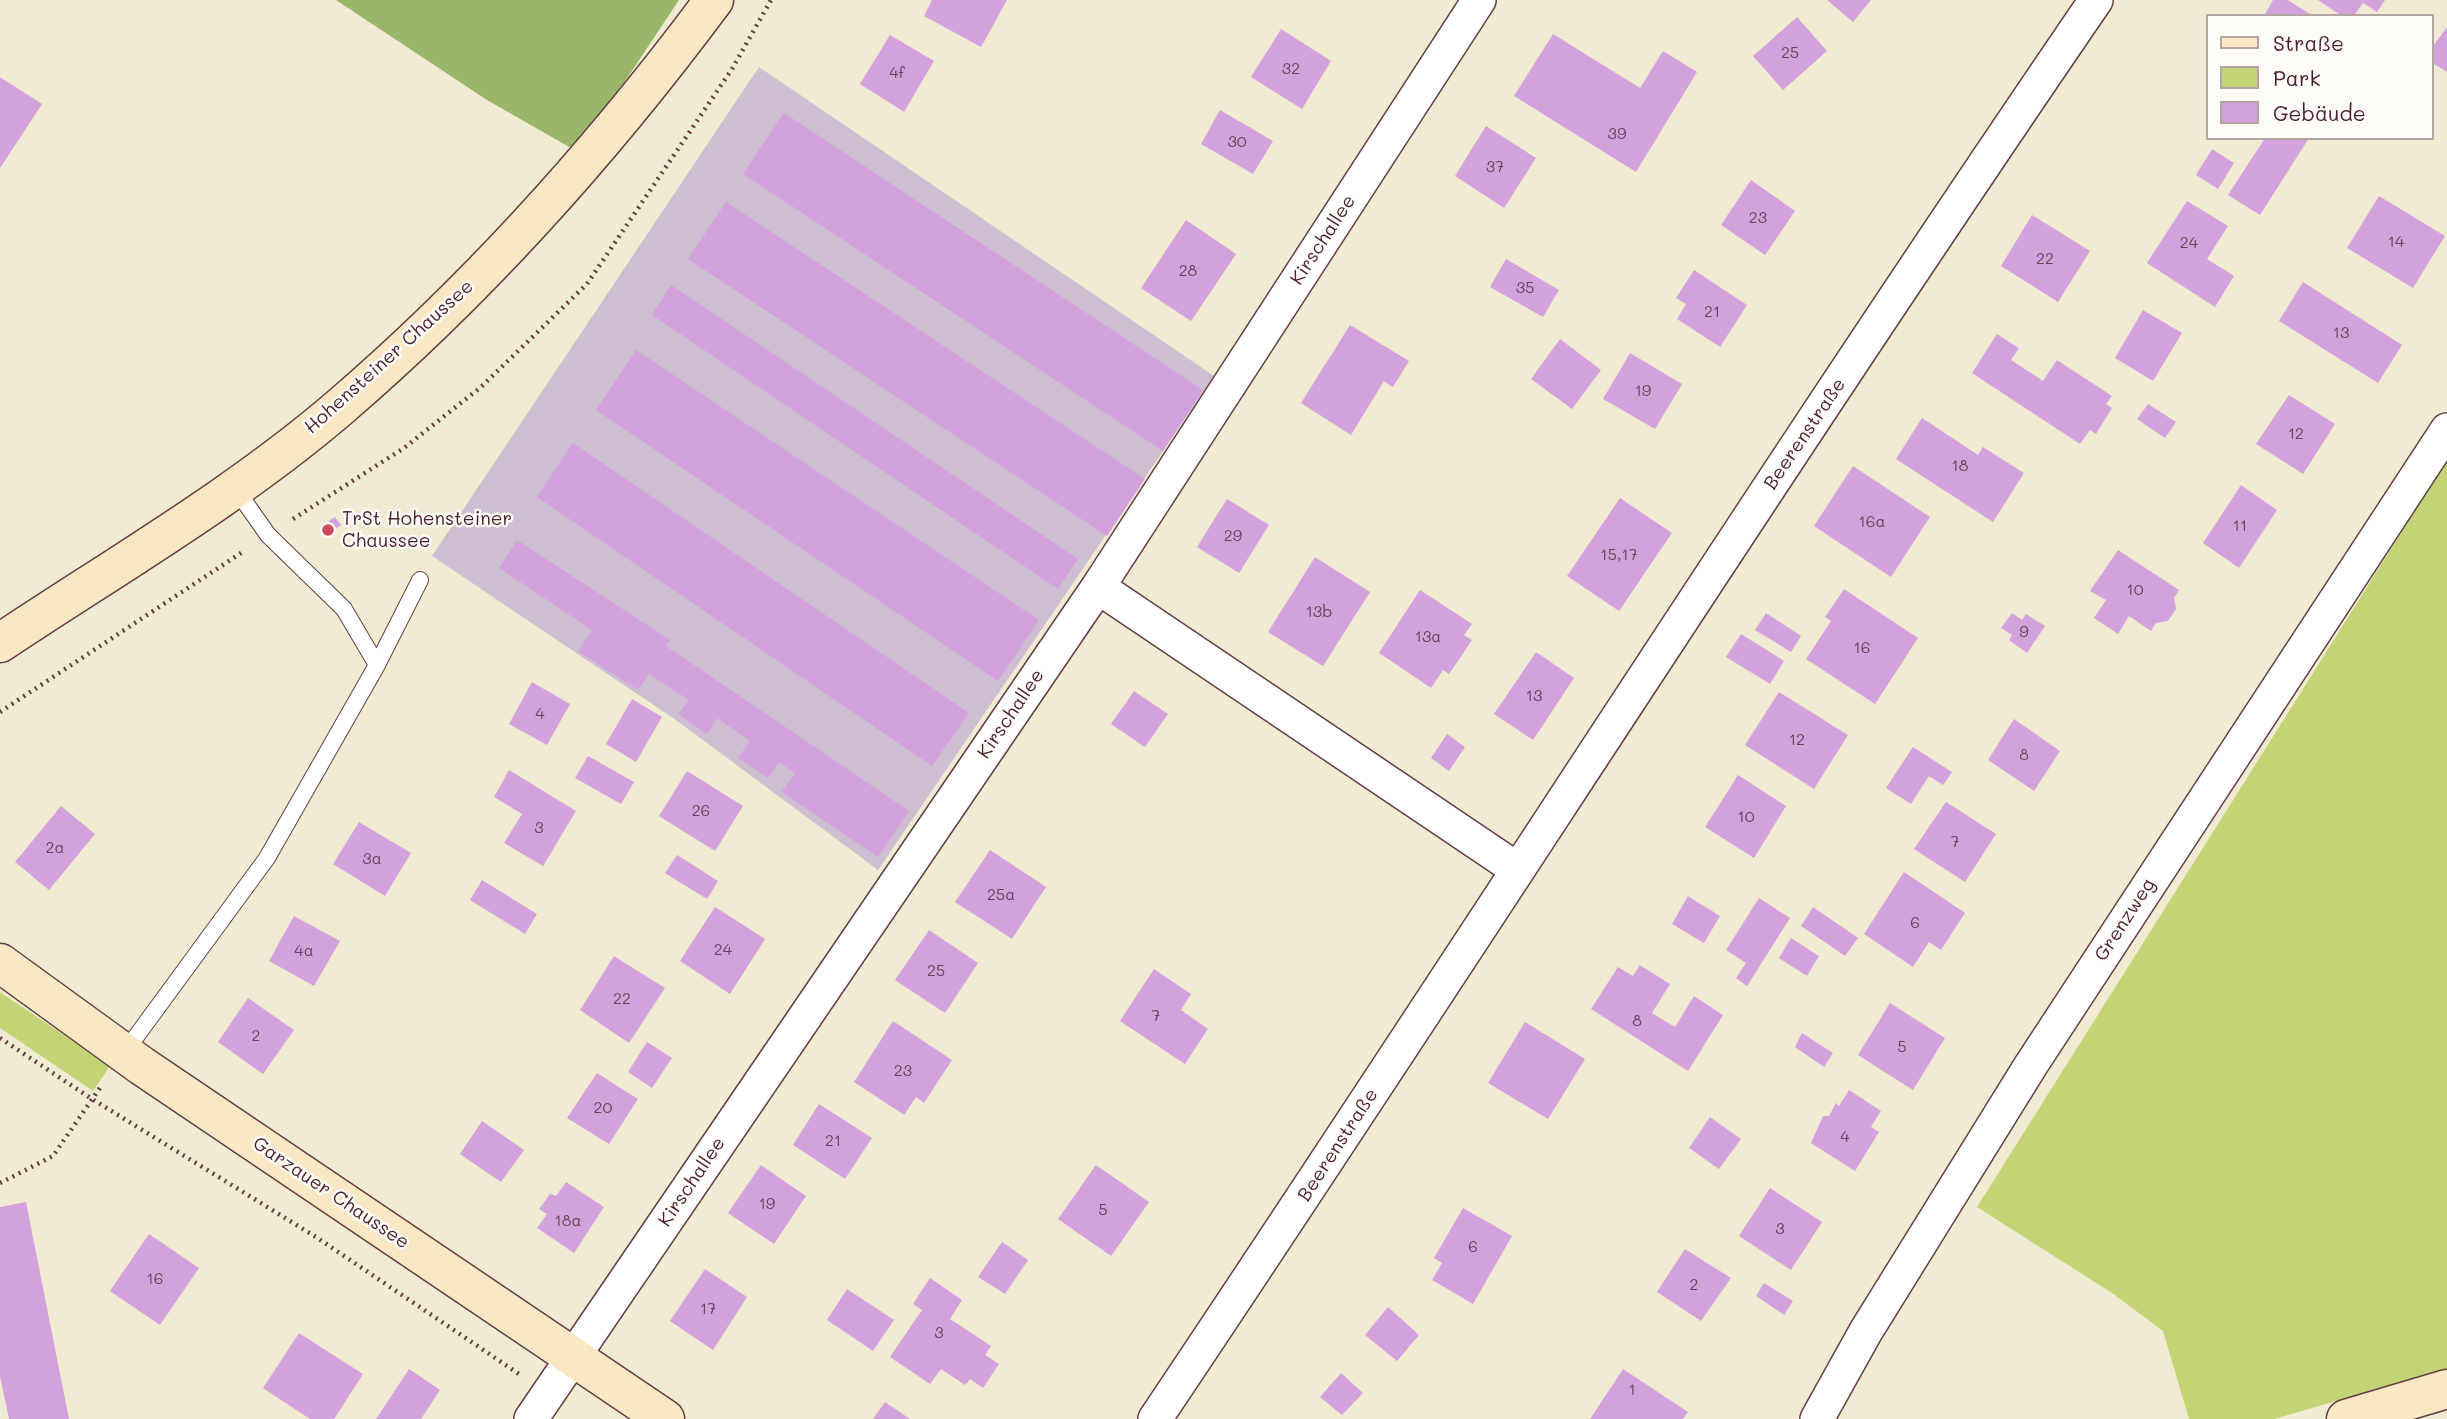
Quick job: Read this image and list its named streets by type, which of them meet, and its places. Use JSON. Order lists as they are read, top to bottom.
{
  "streets": {
    "main road": ["Hohensteiner Chaussee", "Garzauer Chaussee"],
    "street": ["Kirschallee", "Beerenstraße", "Grenzweg"]
  },
  "crossings": [
    ["Kirschallee", "Garzauer Chaussee"]
  ],
  "places": ["TrSt Hohensteiner Chaussee"],
  "house_numbers": [
    "25",
    "32",
    "4f",
    "39",
    "30",
    "37",
    "23",
    "14",
    "24",
    "22",
    "28",
    "35",
    "21",
    "13",
    "19",
    "12",
    "18",
    "16a",
    "11",
    "29",
    "15,17",
    "10",
    "13b",
    "9",
    "13a",
    "16",
    "13",
    "4",
    "12",
    "8",
    "26",
    "10",
    "3",
    "7",
    "2a",
    "3a",
    "25a",
    "6",
    "24",
    "4a",
    "25",
    "22",
    "7",
    "8",
    "2",
    "5",
    "23",
    "20",
    "4",
    "21",
    "19",
    "5",
    "18a",
    "3",
    "6",
    "16",
    "2",
    "17",
    "3",
    "1"
  ],
  "legend": ["Straße", "Park", "Gebäude"]
}
